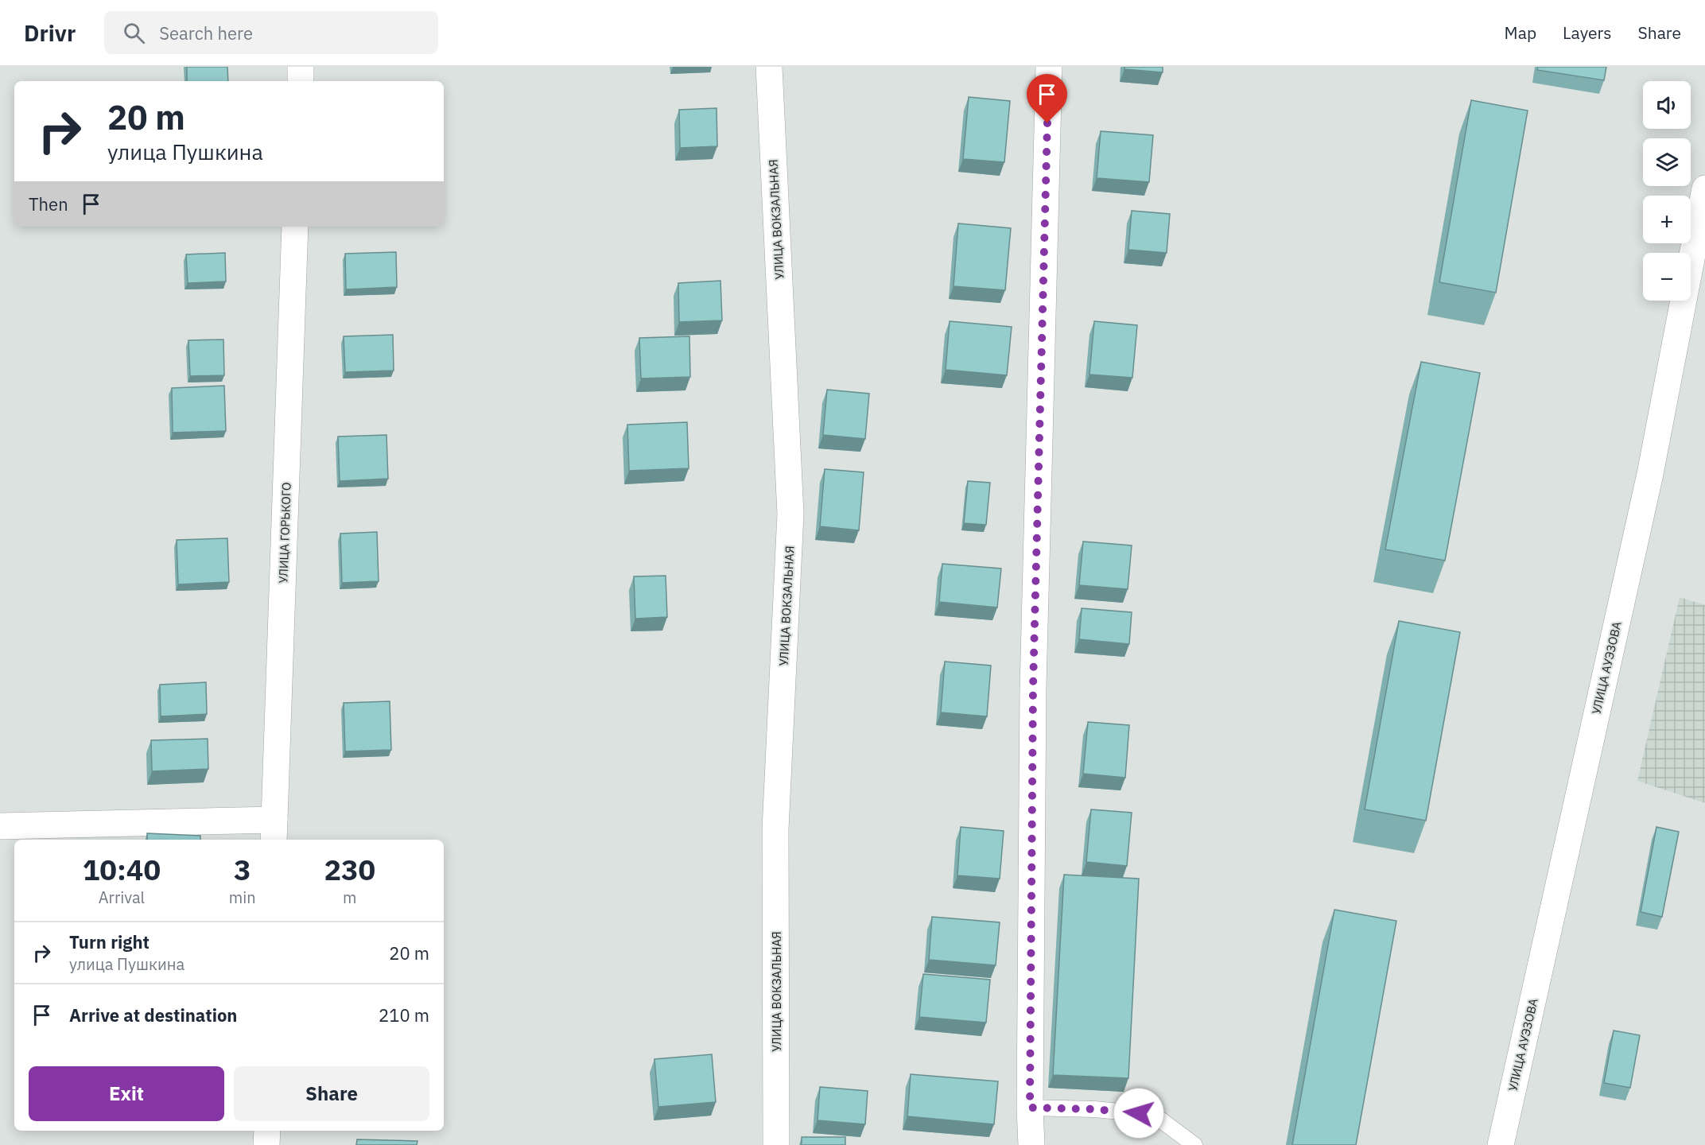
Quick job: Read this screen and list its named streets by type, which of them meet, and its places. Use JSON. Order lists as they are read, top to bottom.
{
  "streets": {
    "street": ["УЛИЦА ВОКЗАЛЬНАЯ", "УЛИЦА ГОРЬКОГО", "УЛИЦА АУЭЗОВА"]
  },
  "page": {
    "header": "Drivr",
    "search": "Search here",
    "nav": ["Map", "Layers", "Share"],
    "map_buttons": ["+", "−"],
    "turn": ["20 m", "улица Пушкина"],
    "then": "Then",
    "eta": [
      "10:40",
      "Arrival",
      "3",
      "min",
      "230",
      "m"
    ],
    "list": [
      {
        "name": "Turn right",
        "note": "улица Пушкина",
        "value": "20 m"
      },
      {
        "name": "Arrive at destination",
        "value": "210 m"
      }
    ],
    "buttons": ["Exit", "Share"]
  }
}
